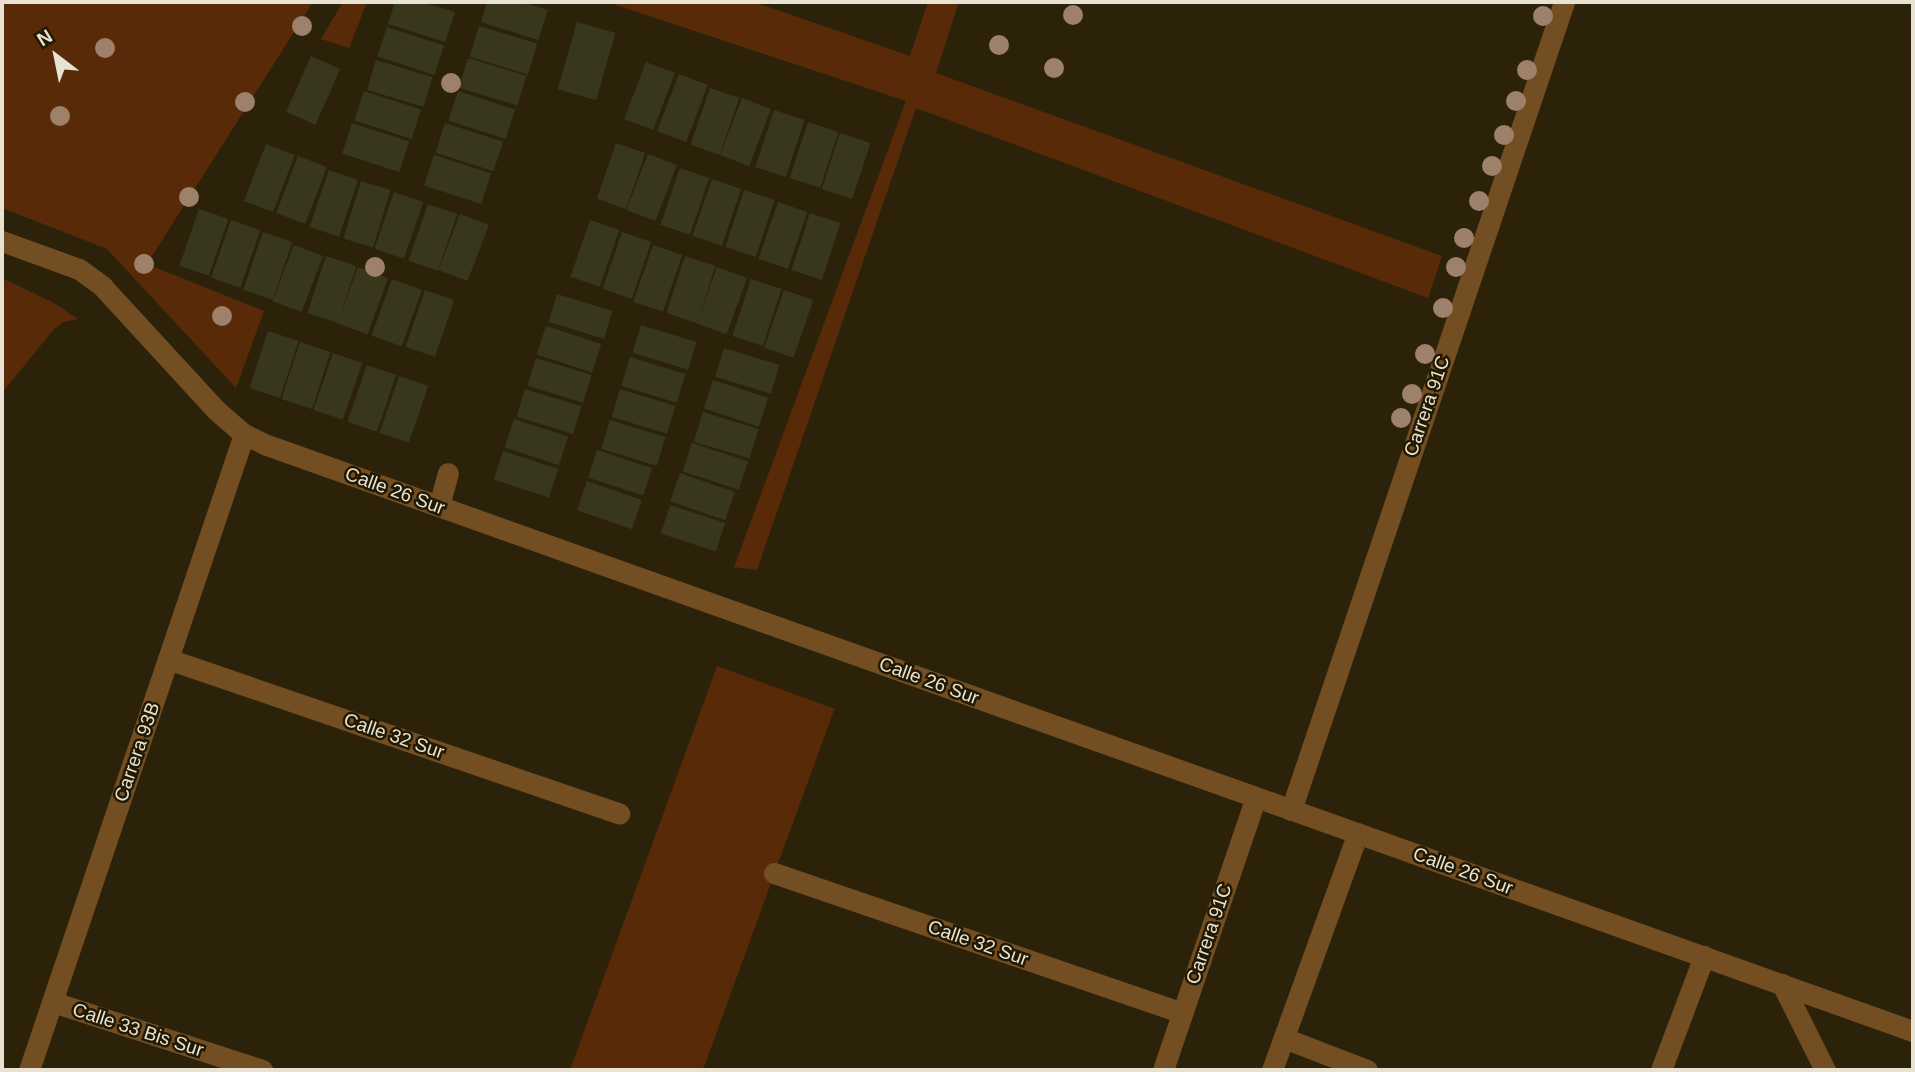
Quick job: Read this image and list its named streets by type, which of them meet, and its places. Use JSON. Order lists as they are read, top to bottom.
{
  "streets": {
    "street": [
      "Carrera 91C",
      "Calle 26 Sur",
      "Calle 32 Sur",
      "Carrera 93B",
      "Calle 33 Bis Sur"
    ]
  },
  "crossings": [
    ["Carrera 91C", "Calle 26 Sur"],
    ["Carrera 91C", "Calle 32 Sur"],
    ["Calle 26 Sur", "Carrera 93B"],
    ["Calle 32 Sur", "Carrera 93B"],
    ["Carrera 93B", "Calle 33 Bis Sur"]
  ],
  "north": "top left"
}
